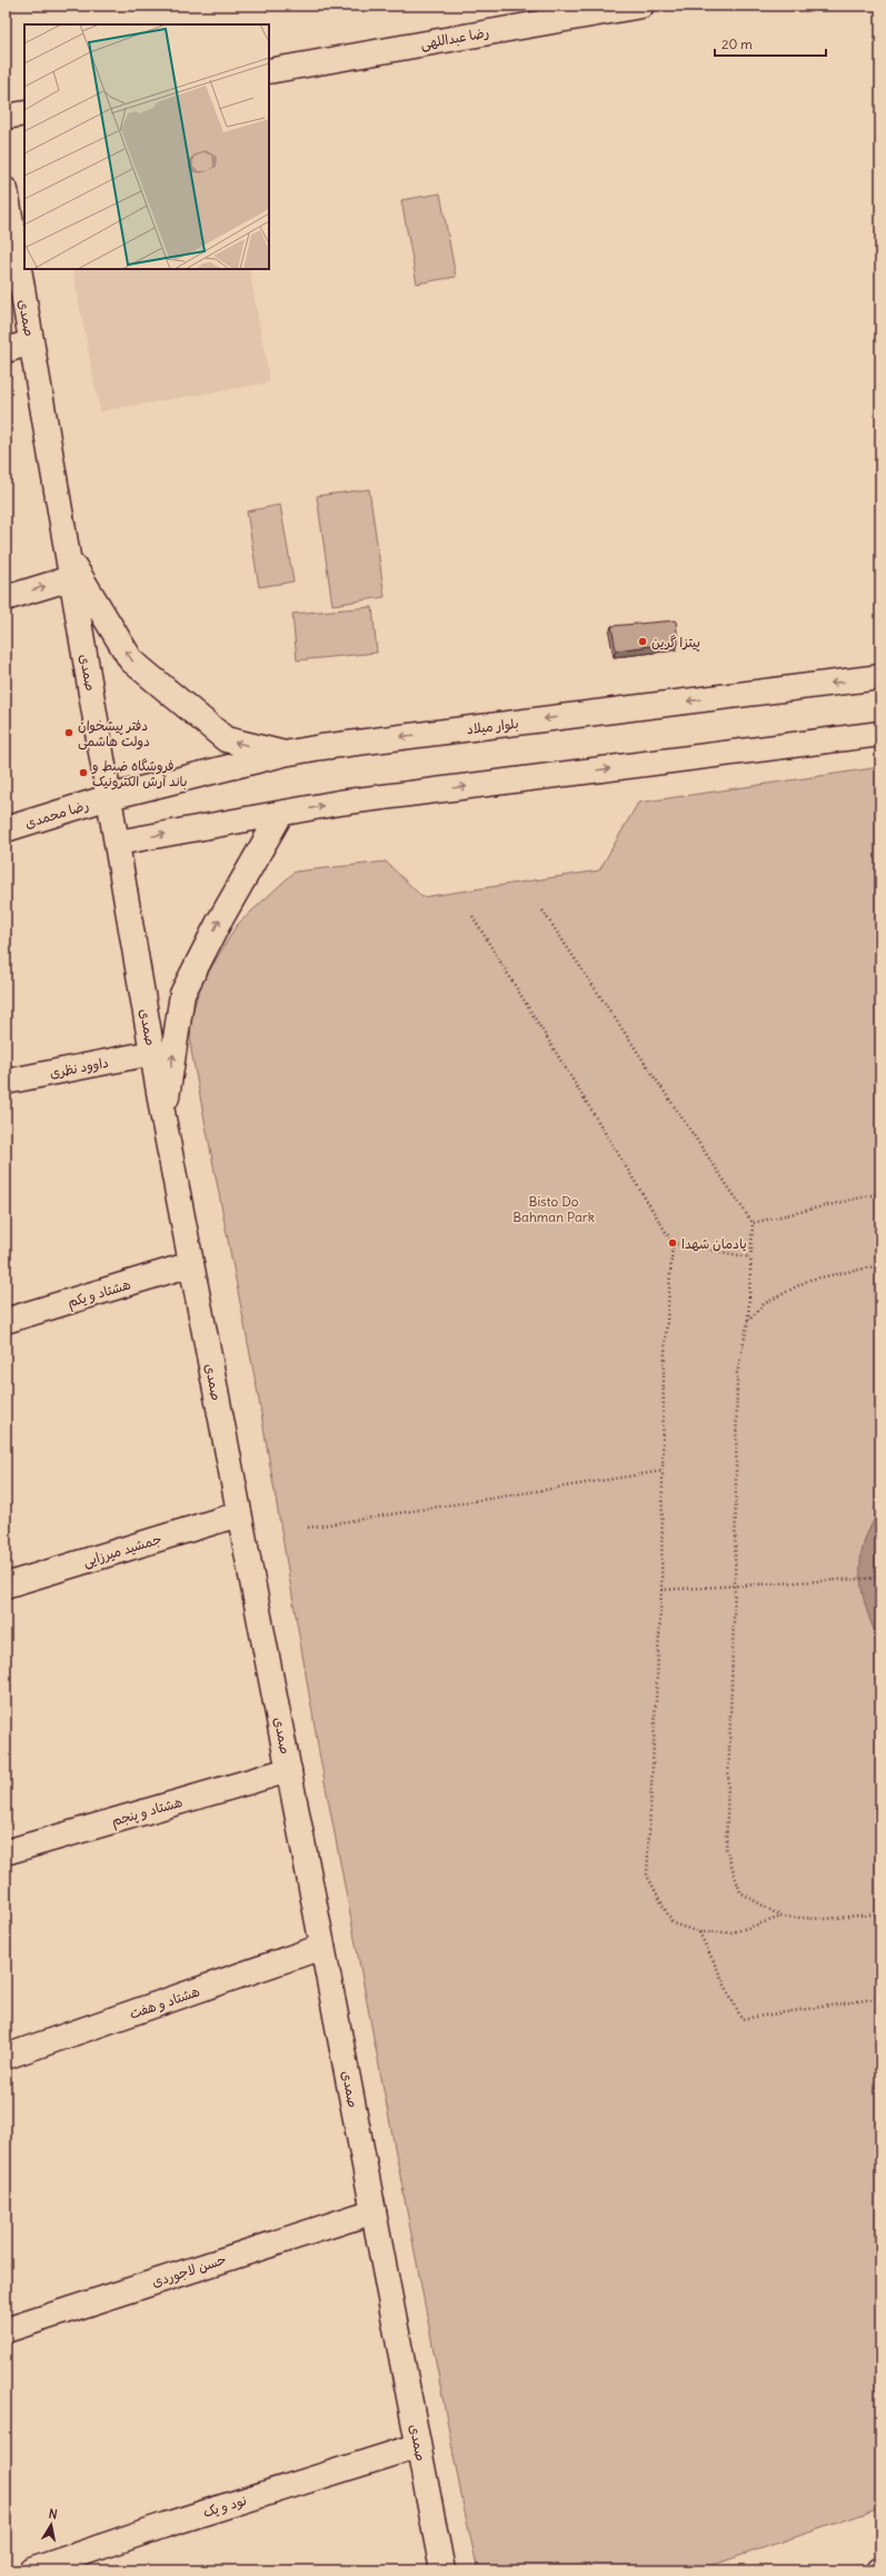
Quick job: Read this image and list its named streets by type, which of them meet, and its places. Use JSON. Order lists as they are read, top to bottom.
{
  "streets": {
    "main road": [
      "رضا عبداللهی",
      "صمدی",
      "بلوار میلاد",
      "رضا محمدی",
      "داوود نظری",
      "هشتاد و یکم",
      "جمشید میرزایی",
      "هشتاد و پنجم",
      "هشتاد و هفت",
      "حسن لاجوردی",
      "نود و یک"
    ]
  },
  "crossings": [
    ["صمدی", "بلوار میلاد"],
    ["صمدی", "رضا محمدی"],
    ["صمدی", "داوود نظری"],
    ["صمدی", "هشتاد و یکم"],
    ["صمدی", "جمشید میرزایی"],
    ["صمدی", "هشتاد و پنجم"],
    ["صمدی", "هشتاد و هفت"],
    ["صمدی", "حسن لاجوردی"],
    ["صمدی", "نود و یک"],
    ["بلوار میلاد", "رضا محمدی"]
  ],
  "parks": ["Bisto Do Bahman Park"],
  "places": [
    "پیتزا گرین",
    "دفتر پیشخوان دولت هاشمی",
    "فروشگاه ضبط و باند آرش الکترونیک",
    "یادمان شهدا"
  ],
  "scale_bar": "20 m",
  "north": "top"
}
